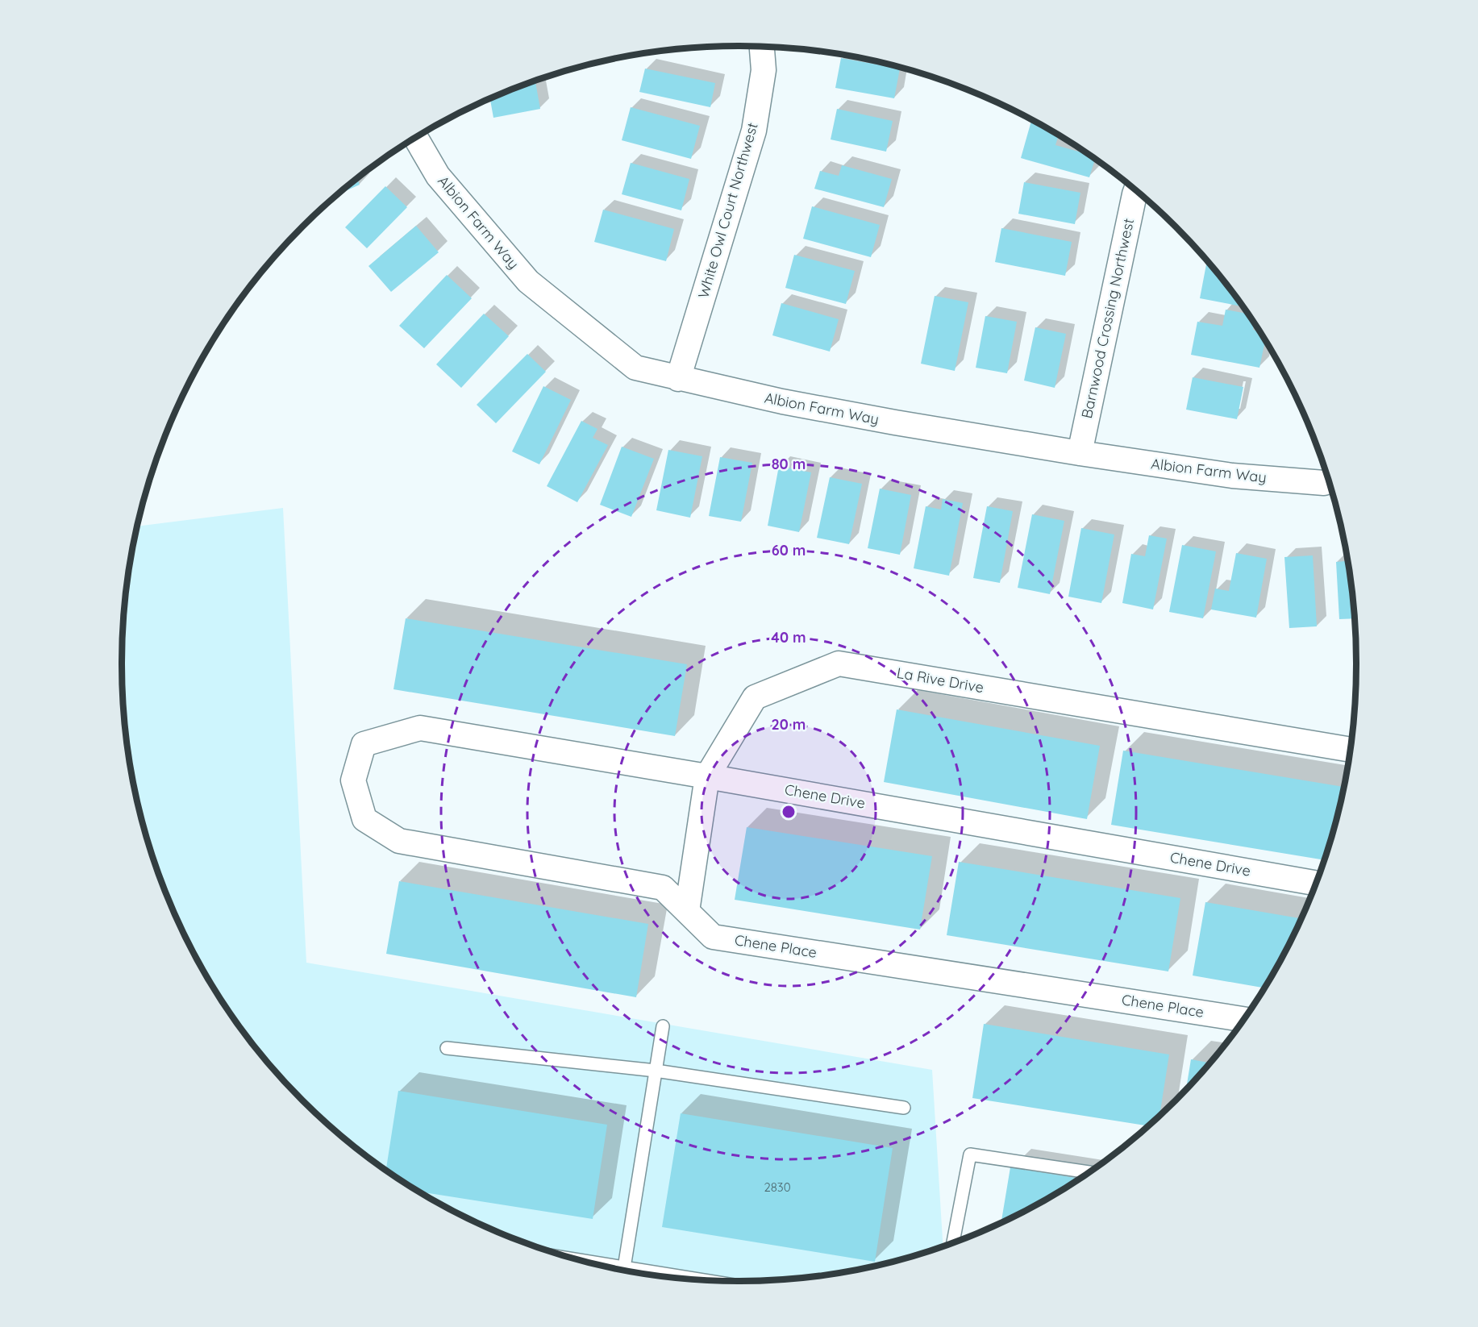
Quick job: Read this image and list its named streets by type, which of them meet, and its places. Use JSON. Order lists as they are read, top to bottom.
{
  "streets": {
    "street": [
      "White Owl Court Northwest",
      "Albion Farm Way",
      "Barnwood Crossing Northwest",
      "La Rive Drive",
      "Chene Drive",
      "Chene Place"
    ]
  },
  "crossings": [
    ["White Owl Court Northwest", "Albion Farm Way"],
    ["Albion Farm Way", "Barnwood Crossing Northwest"],
    ["La Rive Drive", "Chene Drive"],
    ["La Rive Drive", "Chene Place"],
    ["Chene Drive", "Chene Place"]
  ],
  "house_numbers": ["2830"],
  "rings": [
    "80 m",
    "60 m",
    "40 m",
    "20 m"
  ]
}
